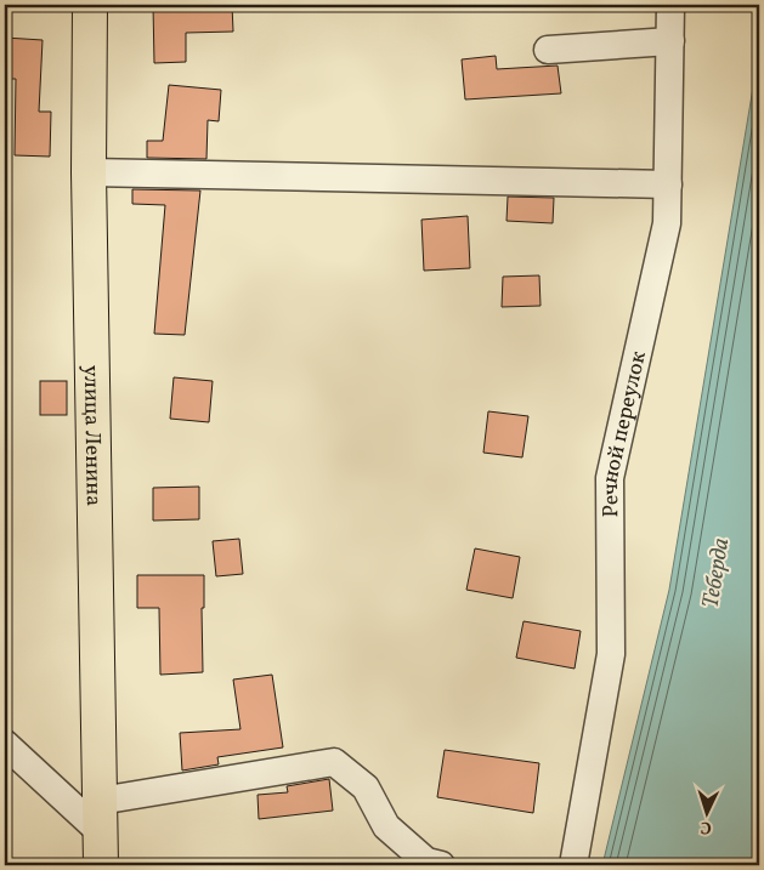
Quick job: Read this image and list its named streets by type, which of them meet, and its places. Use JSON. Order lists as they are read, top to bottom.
{
  "streets": {
    "main road": ["улица Ленина"],
    "street": ["Речной переулок"]
  },
  "water": ["Теберда"],
  "north": "bottom"
}
